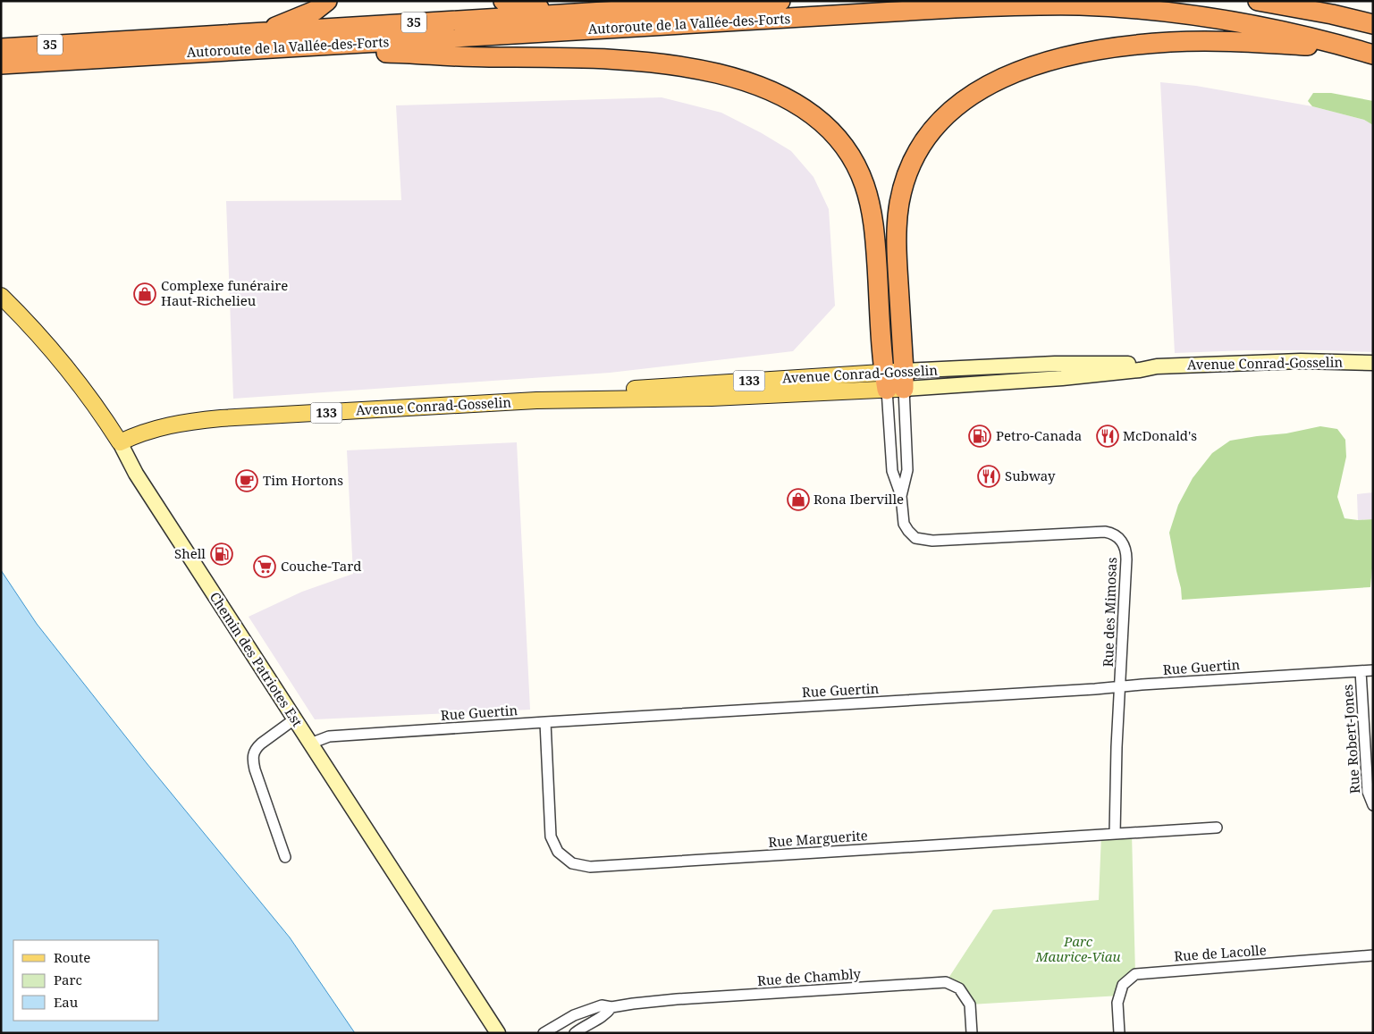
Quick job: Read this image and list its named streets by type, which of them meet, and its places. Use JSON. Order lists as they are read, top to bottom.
{
  "streets": {
    "highway": ["35", "Autoroute de la Vallée-des-Forts"],
    "main road": ["Avenue Conrad-Gosselin", "133", "Chemin des Patriotes Est"],
    "street": [
      "Rue des Mimosas",
      "Rue Guertin",
      "Rue Robert-Jones",
      "Rue Marguerite",
      "Rue de Lacolle",
      "Rue de Chambly"
    ]
  },
  "crossings": [
    ["Avenue Conrad-Gosselin", "Rue des Mimosas"],
    ["Avenue Conrad-Gosselin", "Chemin des Patriotes Est"],
    ["Rue des Mimosas", "Rue Guertin"],
    ["Rue des Mimosas", "Rue Marguerite"],
    ["Chemin des Patriotes Est", "Rue Guertin"],
    ["Rue Guertin", "Rue Robert-Jones"],
    ["Rue Guertin", "Rue Marguerite"]
  ],
  "parks": ["Parc Maurice-Viau"],
  "places": {
    "shop": ["Complexe funéraire Haut-Richelieu", "Rona Iberville"],
    "fuel station": ["Petro-Canada", "Shell"],
    "restaurant": ["McDonald's", "Subway"],
    "cafe": ["Tim Hortons"],
    "supermarket": ["Couche-Tard"]
  },
  "legend": ["Route", "Parc", "Eau"]
}
